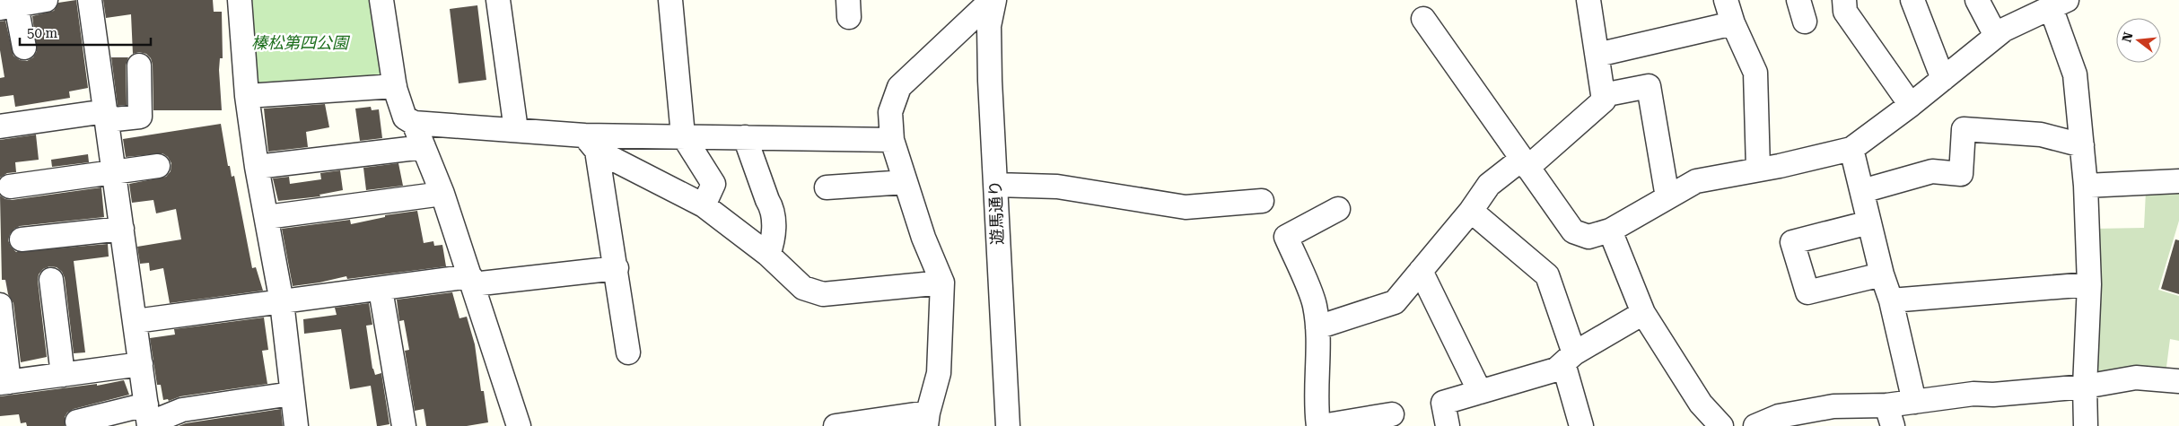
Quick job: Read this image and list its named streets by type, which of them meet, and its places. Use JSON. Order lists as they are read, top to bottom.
{
  "streets": {
    "street": ["遊馬通り"]
  },
  "parks": ["榛松第四公園"],
  "scale_bar": "50 m",
  "north": "left"
}
